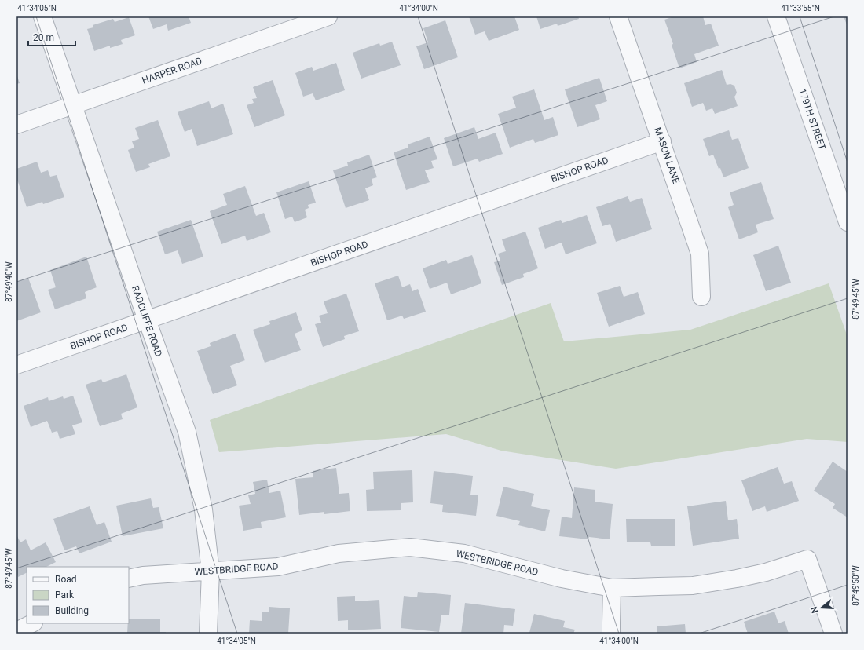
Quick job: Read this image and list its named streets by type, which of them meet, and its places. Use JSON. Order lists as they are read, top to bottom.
{
  "streets": {
    "street": [
      "HARPER ROAD",
      "179TH STREET",
      "MASON LANE",
      "BISHOP ROAD",
      "RADCLIFFE ROAD",
      "WESTBRIDGE ROAD"
    ]
  },
  "crossings": [
    ["HARPER ROAD", "RADCLIFFE ROAD"],
    ["MASON LANE", "BISHOP ROAD"],
    ["BISHOP ROAD", "RADCLIFFE ROAD"],
    ["RADCLIFFE ROAD", "WESTBRIDGE ROAD"]
  ],
  "legend": ["Road", "Park", "Building"],
  "scale_bar": "20 m",
  "north": "left",
  "coordinates": [
    "41°34'05\"N",
    "41°34'00\"N",
    "41°33'55\"N",
    "87°49'40\"W",
    "87°49'45\"W",
    "87°49'50\"W"
  ]
}
